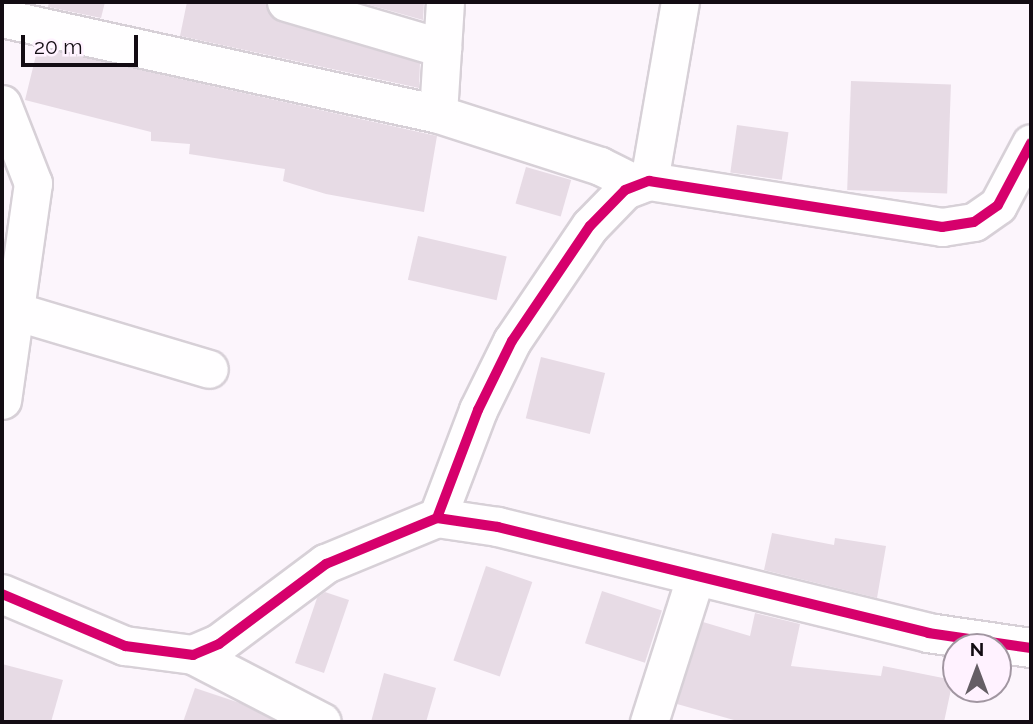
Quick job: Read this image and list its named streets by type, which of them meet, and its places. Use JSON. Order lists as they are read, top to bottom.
{
  "scale_bar": "20 m",
  "north": "top"
}
